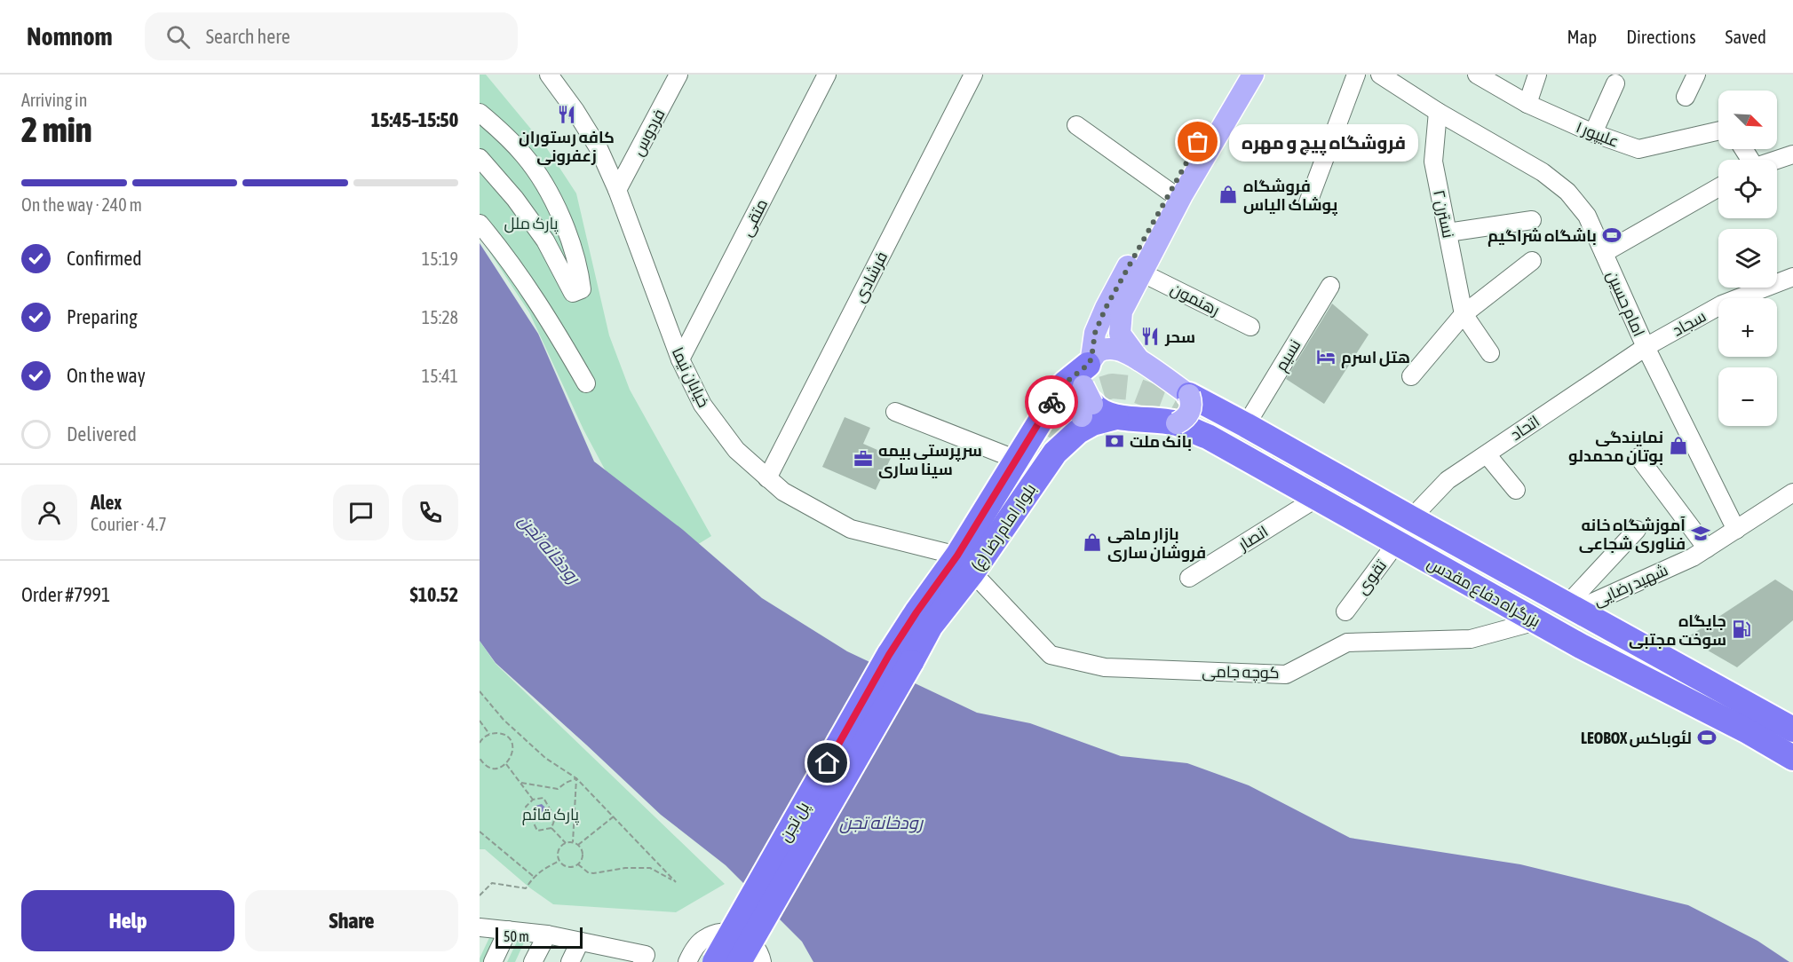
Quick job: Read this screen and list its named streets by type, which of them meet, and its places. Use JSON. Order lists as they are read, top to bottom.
{
  "streets": {
    "highway": ["بلوار امام رضا (ع)", "بزرگراه دفاع مقدس", "پل تجن"],
    "street": [
      "فردوس",
      "علیپور ۱",
      "نسترن ۲",
      "متقی",
      "فرشادی",
      "رهنمون",
      "امام حسین",
      "سجاد",
      "نسیم",
      "خیابان نیما",
      "اتحاد",
      "انصار",
      "تقوی",
      "شهید رضایی",
      "کوچه جامی"
    ]
  },
  "crossings": [
    ["فردوس", "خیابان نیما"],
    ["نسترن ۲", "امام حسین"],
    ["متقی", "خیابان نیما"],
    ["فرشادی", "خیابان نیما"],
    ["امام حسین", "سجاد"],
    ["امام حسین", "اتحاد"],
    ["امام حسین", "شهید رضایی"],
    ["سجاد", "اتحاد"],
    ["نسیم", "بزرگراه دفاع مقدس"],
    ["خیابان نیما", "بلوار امام رضا (ع)"],
    ["خیابان نیما", "کوچه جامی"],
    ["اتحاد", "تقوی"],
    ["اتحاد", "بزرگراه دفاع مقدس"],
    ["بلوار امام رضا (ع)", "کوچه جامی"],
    ["بلوار امام رضا (ع)", "پل تجن"],
    ["انصار", "بزرگراه دفاع مقدس"],
    ["تقوی", "بزرگراه دفاع مقدس"],
    ["شهید رضایی", "بزرگراه دفاع مقدس"],
    ["بزرگراه دفاع مقدس", "کوچه جامی"]
  ],
  "water": ["رودخانه تجن"],
  "parks": ["پارک ملل", "پارک قائم"],
  "places": {
    "restaurant": ["کافه رستوران زعفرونی", "سحر"],
    "other": ["فروشگاه پیچ و مهره"],
    "shop": ["فروشگاه پوشاک الیاس", "نمایندگی بوتان محمدلو", "بازار ماهی فروشان ساری"],
    "sports": ["باشگاه شراگیم", "LEOBOX لئوباکس"],
    "hotel": ["هتل اسرم"],
    "bank": ["بانک ملت"],
    "office": ["سرپرستی بیمه سینا ساری"],
    "school or university": ["آموزشگاه خانه فناوری شجاعی"],
    "fuel station": ["جایگاه سوخت مجتبی"]
  },
  "scale_bar": "50 m",
  "north": "bottom right",
  "page": {
    "header": "Nomnom",
    "search": "Search here",
    "nav": ["Map", "Directions", "Saved"],
    "heading": ["2 min", "Arriving in", "15:45–15:50"],
    "panel": [
      "Alex",
      "Courier · 4.7",
      "Order #7991",
      "$10.52"
    ],
    "map_buttons": ["+", "−"],
    "bubble": "فروشگاه پیچ و مهره",
    "bar": "On the way · 240 m",
    "list": [
      ["Confirmed", "15:19"],
      ["Preparing", "15:28"],
      ["On the way", "15:41"],
      "Delivered"
    ],
    "buttons": ["Help", "Share"],
    "scale": "50 m"
  }
}
